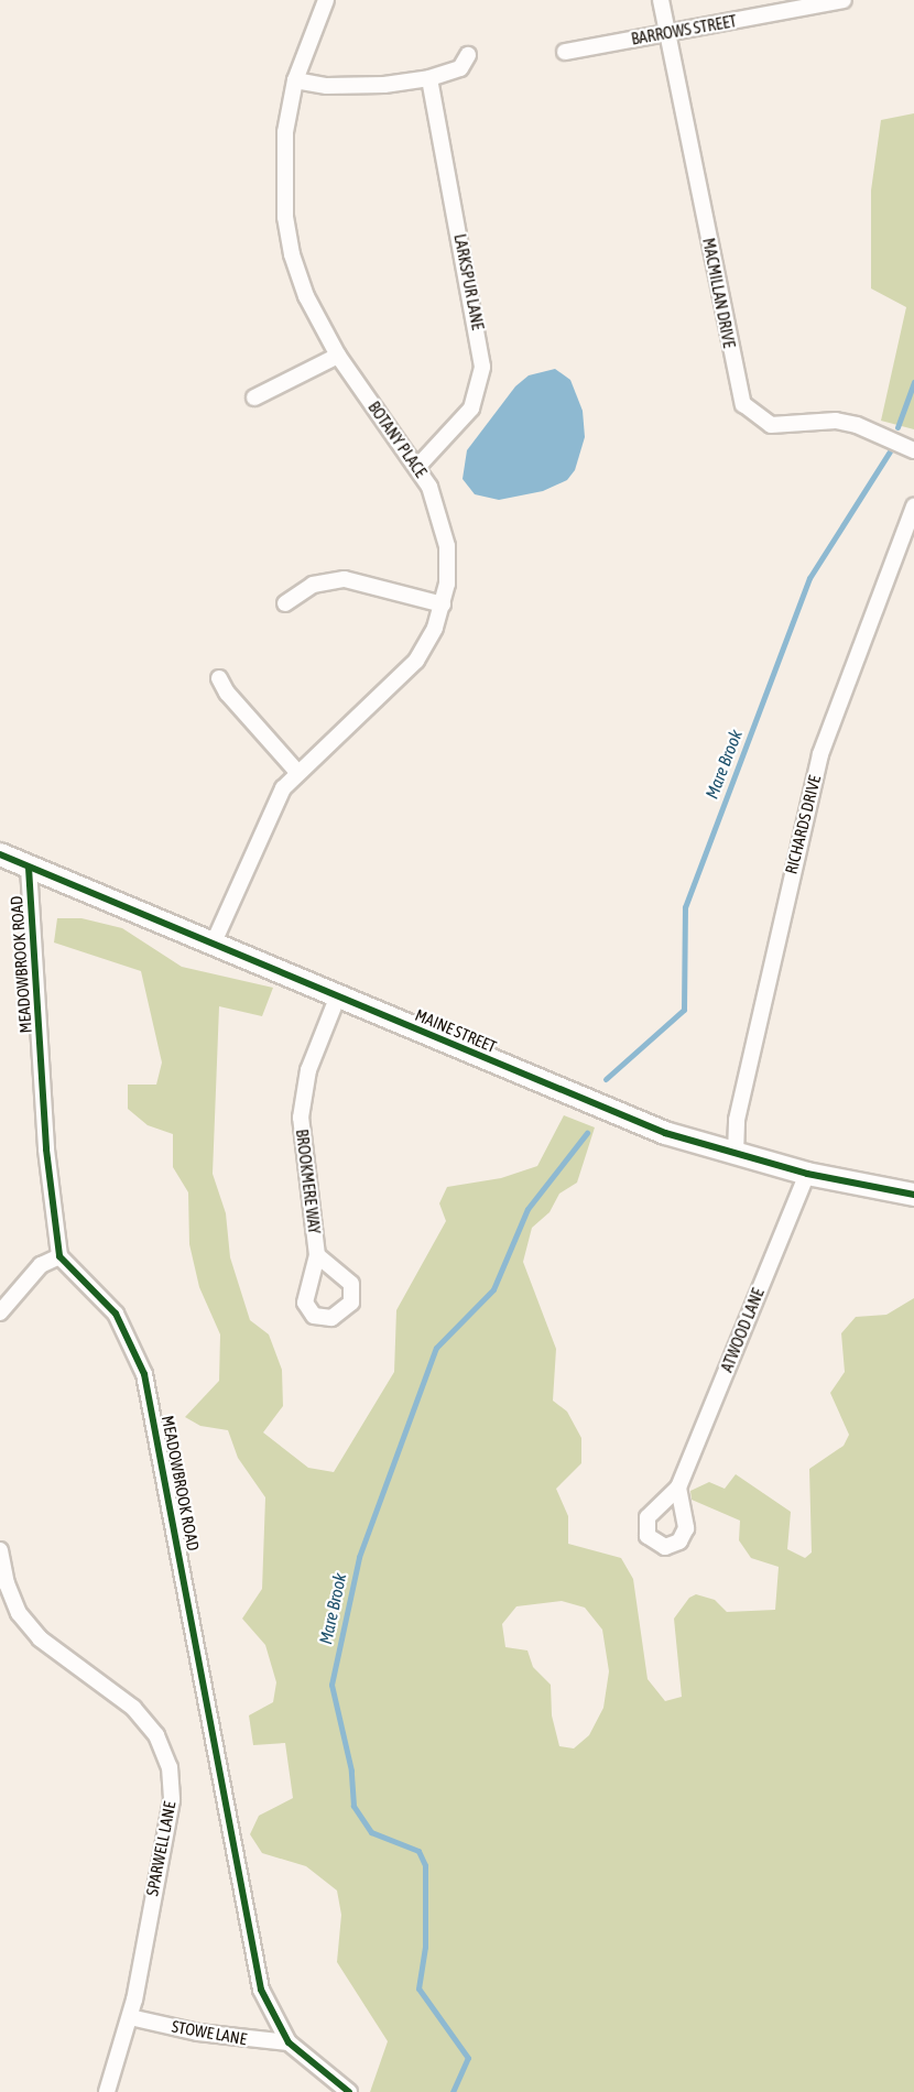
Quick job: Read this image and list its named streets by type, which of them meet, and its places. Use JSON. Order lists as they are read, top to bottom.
{
  "streets": {
    "street": [
      "BARROWS STREET",
      "LARKSPUR LANE",
      "MACMILLAN DRIVE",
      "BOTANY PLACE",
      "RICHARDS DRIVE",
      "MEADOWBROOK ROAD",
      "MAINE STREET",
      "BROOKMERE WAY",
      "ATWOOD LANE",
      "SPARWELL LANE",
      "STOWE LANE"
    ]
  },
  "crossings": [
    ["BARROWS STREET", "MACMILLAN DRIVE"],
    ["LARKSPUR LANE", "BOTANY PLACE"],
    ["BOTANY PLACE", "MAINE STREET"],
    ["RICHARDS DRIVE", "MAINE STREET"],
    ["MEADOWBROOK ROAD", "MAINE STREET"],
    ["MEADOWBROOK ROAD", "STOWE LANE"],
    ["MAINE STREET", "BROOKMERE WAY"],
    ["MAINE STREET", "ATWOOD LANE"],
    ["SPARWELL LANE", "STOWE LANE"]
  ],
  "water": ["Mare Brook"]
}
